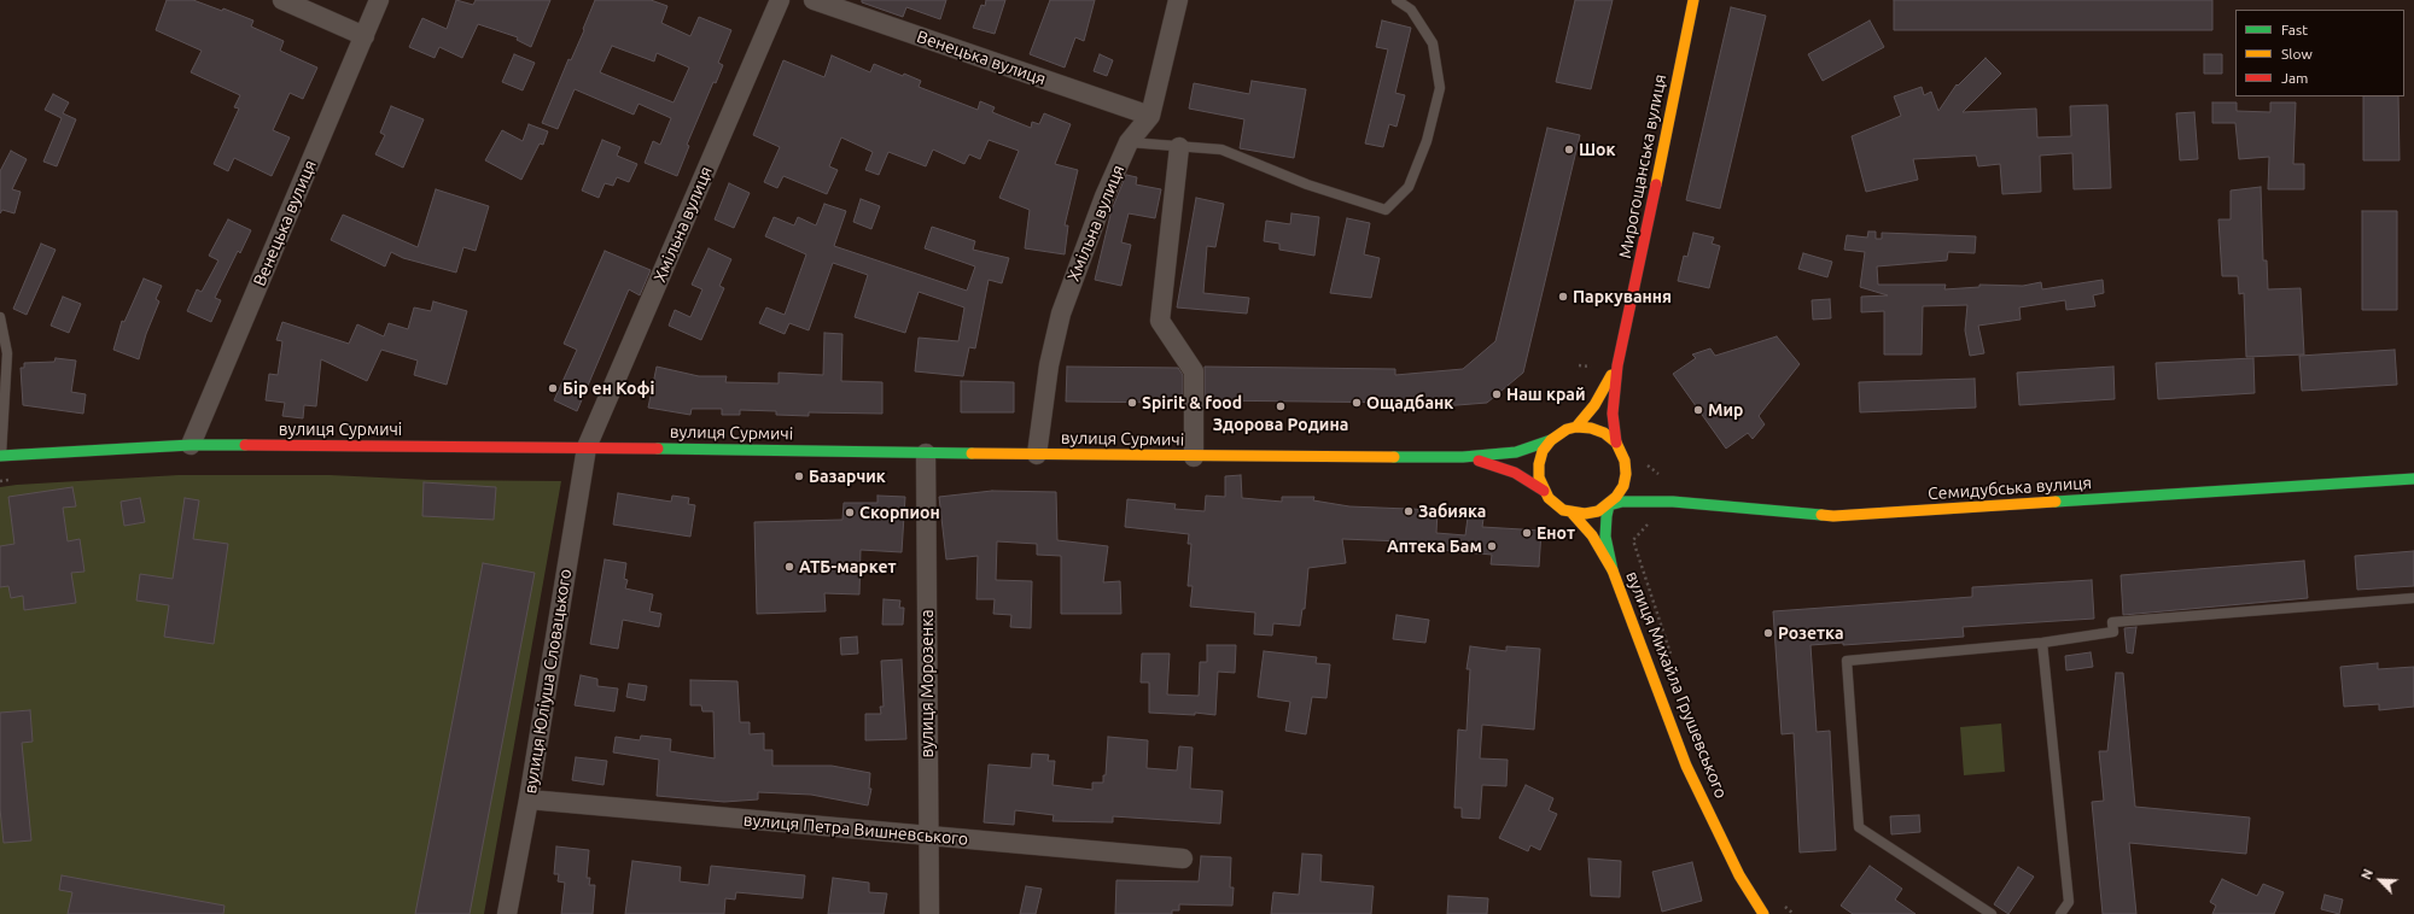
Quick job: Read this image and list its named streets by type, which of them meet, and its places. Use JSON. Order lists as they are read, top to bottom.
{
  "streets": {
    "main road": [
      "Мирогощанська вулиця",
      "вулиця Сурмичі",
      "Семидубська вулиця",
      "вулиця Михайла Грушевського"
    ],
    "street": [
      "Венецька вулиця",
      "Хмільна вулиця",
      "вулиця Юліуша Словацького",
      "вулиця Морозенка",
      "вулиця Петра Вишневського"
    ]
  },
  "crossings": [
    ["Венецька вулиця", "Хмільна вулиця"],
    ["Венецька вулиця", "вулиця Сурмичі"],
    ["Хмільна вулиця", "вулиця Сурмичі"],
    ["Хмільна вулиця", "вулиця Юліуша Словацького"],
    ["вулиця Сурмичі", "вулиця Юліуша Словацького"],
    ["вулиця Сурмичі", "вулиця Морозенка"],
    ["Семидубська вулиця", "вулиця Михайла Грушевського"],
    ["вулиця Юліуша Словацького", "вулиця Петра Вишневського"],
    ["вулиця Морозенка", "вулиця Петра Вишневського"]
  ],
  "places": [
    "Шок",
    "Паркування",
    "Бір ен Кофі",
    "Наш край",
    "Spirit & food",
    "Ощадбанк",
    "Здорова Родина",
    "Мир",
    "Базарчик",
    "Забияка",
    "Скорпион",
    "Енот",
    "Аптека Бам",
    "АТБ-маркет",
    "Розетка"
  ],
  "legend": ["Fast", "Slow", "Jam"],
  "north": "top left"
}
